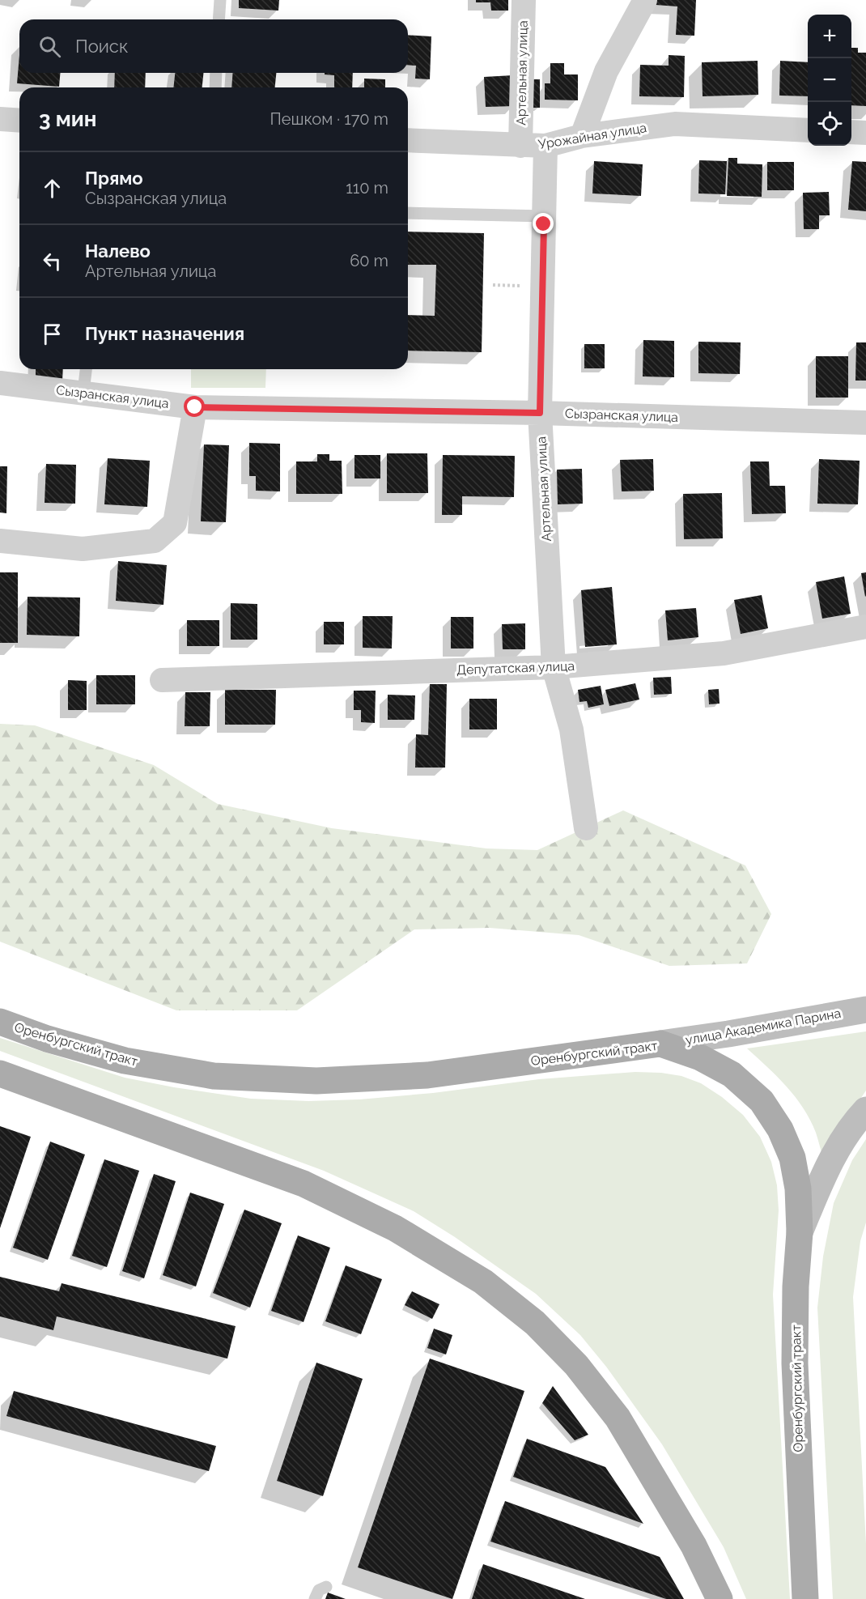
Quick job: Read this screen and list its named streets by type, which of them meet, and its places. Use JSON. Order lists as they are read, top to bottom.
{
  "streets": {
    "main road": ["улица Академика Парина", "Оренбургский тракт"],
    "street": [
      "Артельная улица",
      "Урожайная улица",
      "Сызранская улица",
      "Депутатская улица"
    ]
  },
  "crossings": [
    ["Артельная улица", "Урожайная улица"],
    ["Артельная улица", "Сызранская улица"],
    ["Артельная улица", "Депутатская улица"],
    ["улица Академика Парина", "Оренбургский тракт"]
  ],
  "page": {
    "map_buttons": ["+", "−"],
    "search": "Поиск",
    "heading": ["3 мин", "Пешком · 170 m"],
    "list": [
      ["Прямо", "Сызранская улица", "110 m"],
      ["Налево", "Артельная улица", "60 m"],
      "Пункт назначения"
    ]
  }
}
